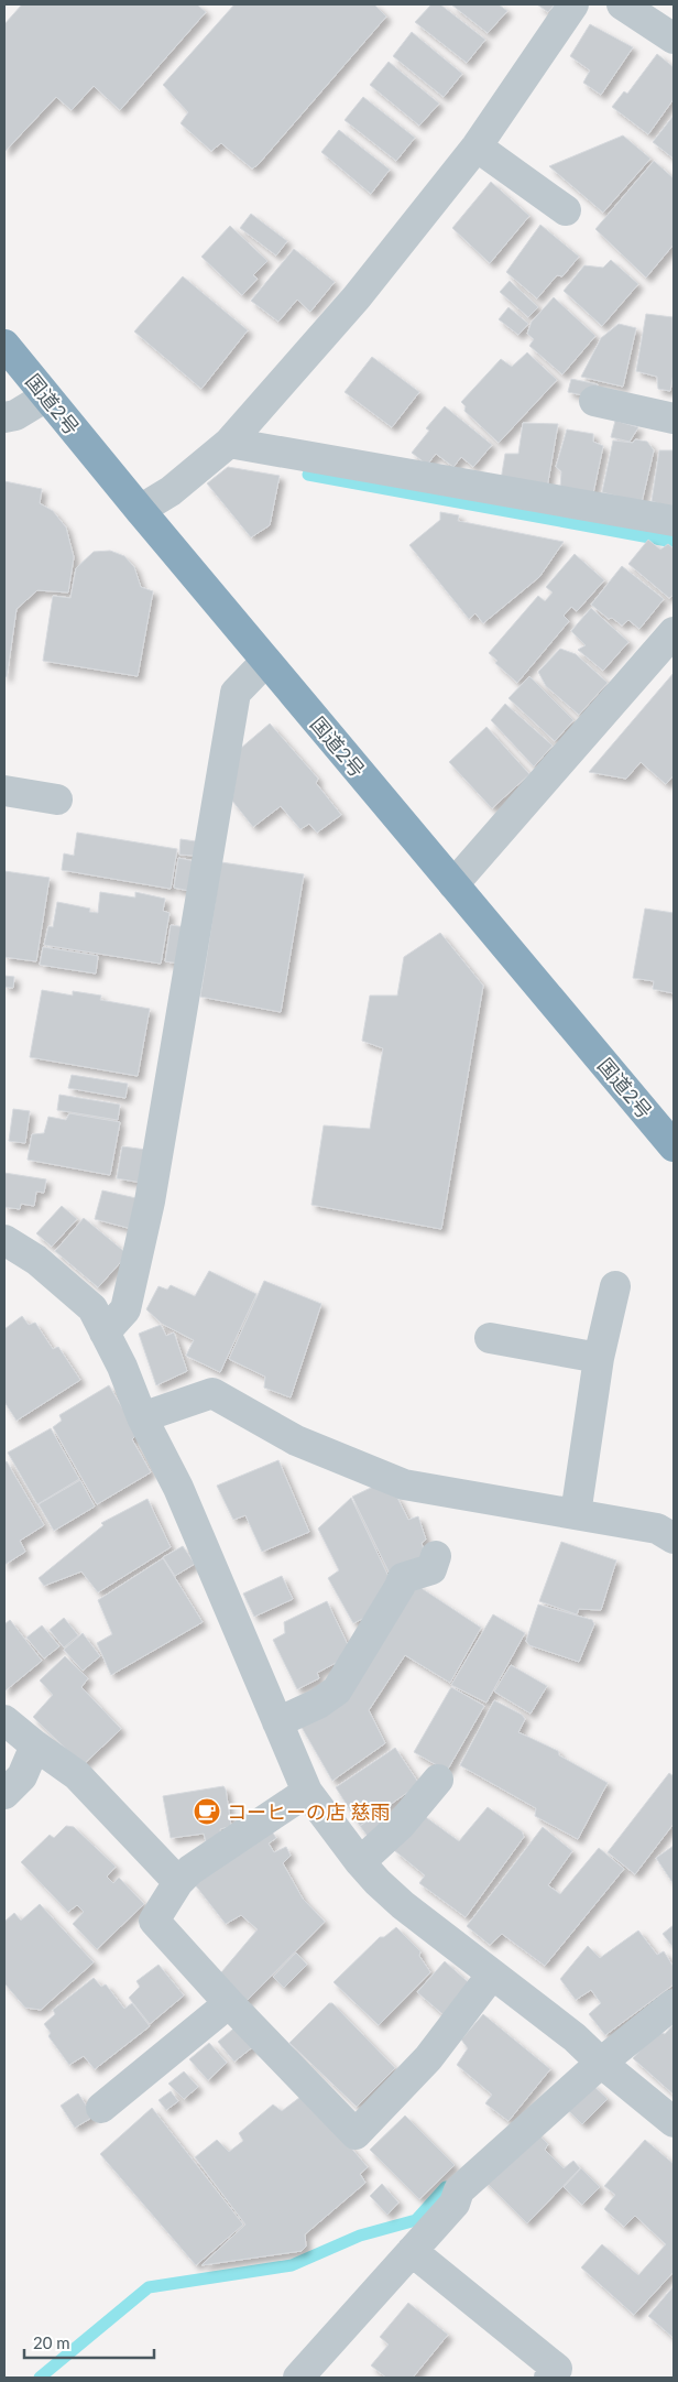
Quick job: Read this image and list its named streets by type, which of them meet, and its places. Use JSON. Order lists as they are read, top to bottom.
{
  "streets": {
    "highway": ["国道2号"]
  },
  "places": {
    "cafe": ["コーヒーの店 慈雨"]
  },
  "scale_bar": "20 m"
}
